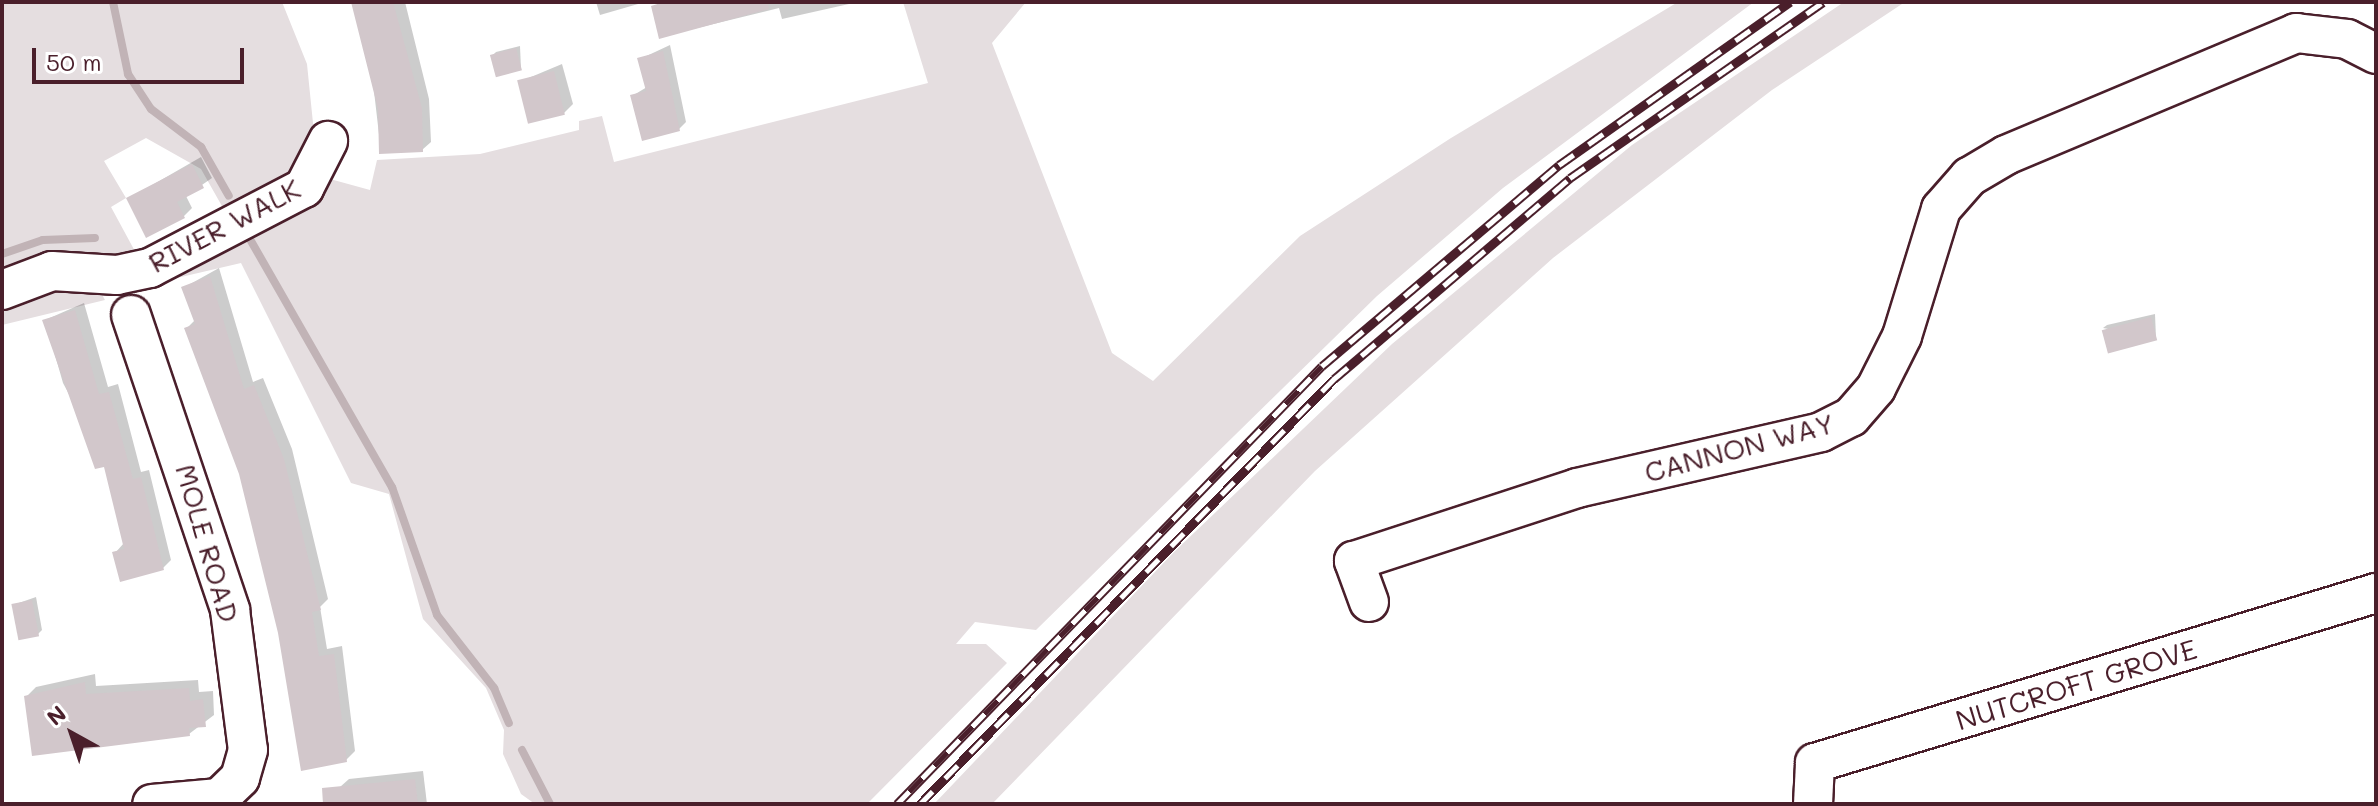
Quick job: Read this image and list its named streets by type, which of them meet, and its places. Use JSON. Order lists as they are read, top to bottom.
{
  "streets": {
    "street": [
      "RIVER WALK",
      "CANNON WAY",
      "MOLE ROAD",
      "NUTCROFT GROVE"
    ]
  },
  "scale_bar": "50 m",
  "north": "top left"
}
